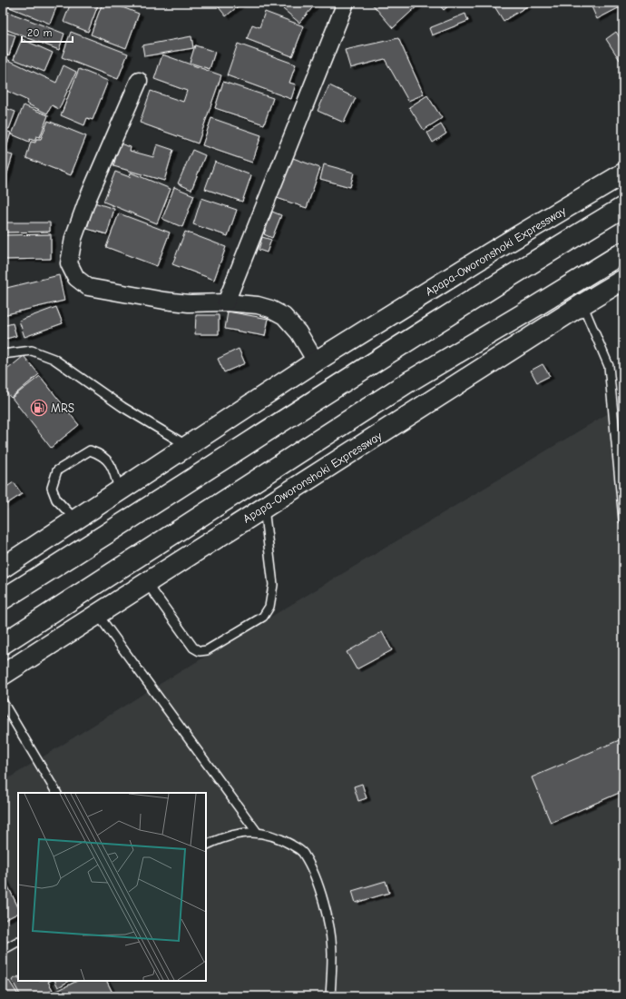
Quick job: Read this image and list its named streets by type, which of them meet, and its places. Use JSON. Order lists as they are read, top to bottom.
{
  "streets": {
    "main road": ["Apapa-Oworonshoki Expressway"]
  },
  "places": {
    "fuel station": ["MRS"]
  },
  "scale_bar": "20 m"
}
